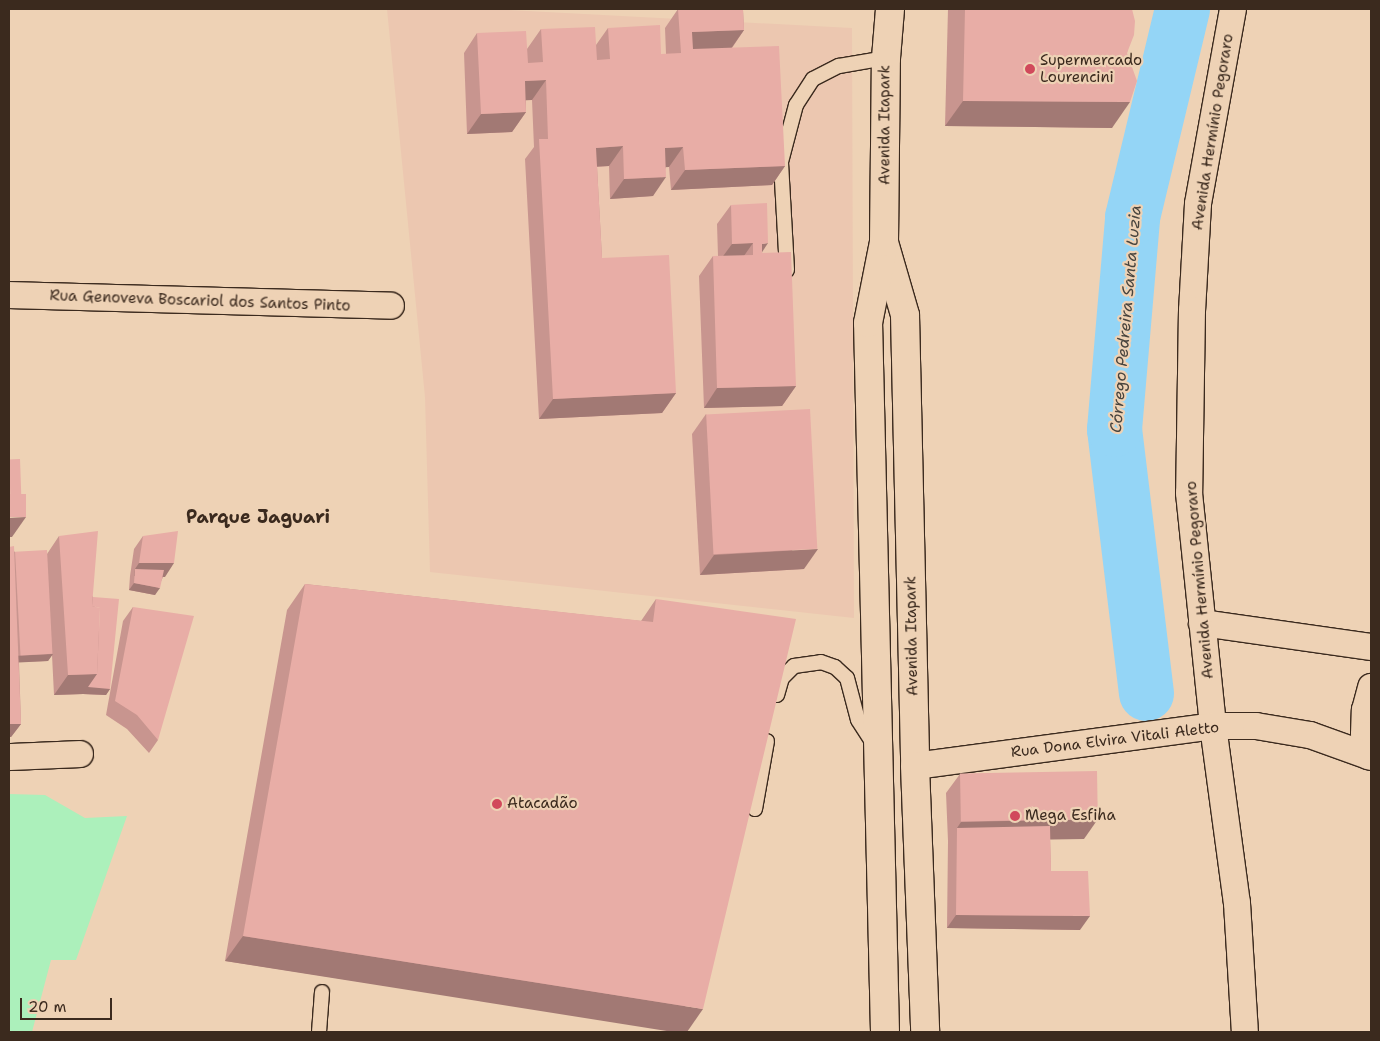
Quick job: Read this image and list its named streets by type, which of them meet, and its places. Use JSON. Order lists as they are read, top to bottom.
{
  "streets": {
    "main road": ["Avenida Itapark"],
    "street": ["Avenida Hermínio Pegoraro", "Rua Genoveva Boscariol dos Santos Pinto", "Rua Dona Elvira Vitali Aletto"]
  },
  "crossings": [
    ["Avenida Itapark", "Rua Dona Elvira Vitali Aletto"],
    ["Avenida Hermínio Pegoraro", "Rua Dona Elvira Vitali Aletto"]
  ],
  "districts": ["Parque Jaguari"],
  "water": ["Córrego Pedreira Santa Luzia"],
  "places": ["Supermercado Lourencini", "Atacadão", "Mega Esfiha"],
  "scale_bar": "20 m"
}
